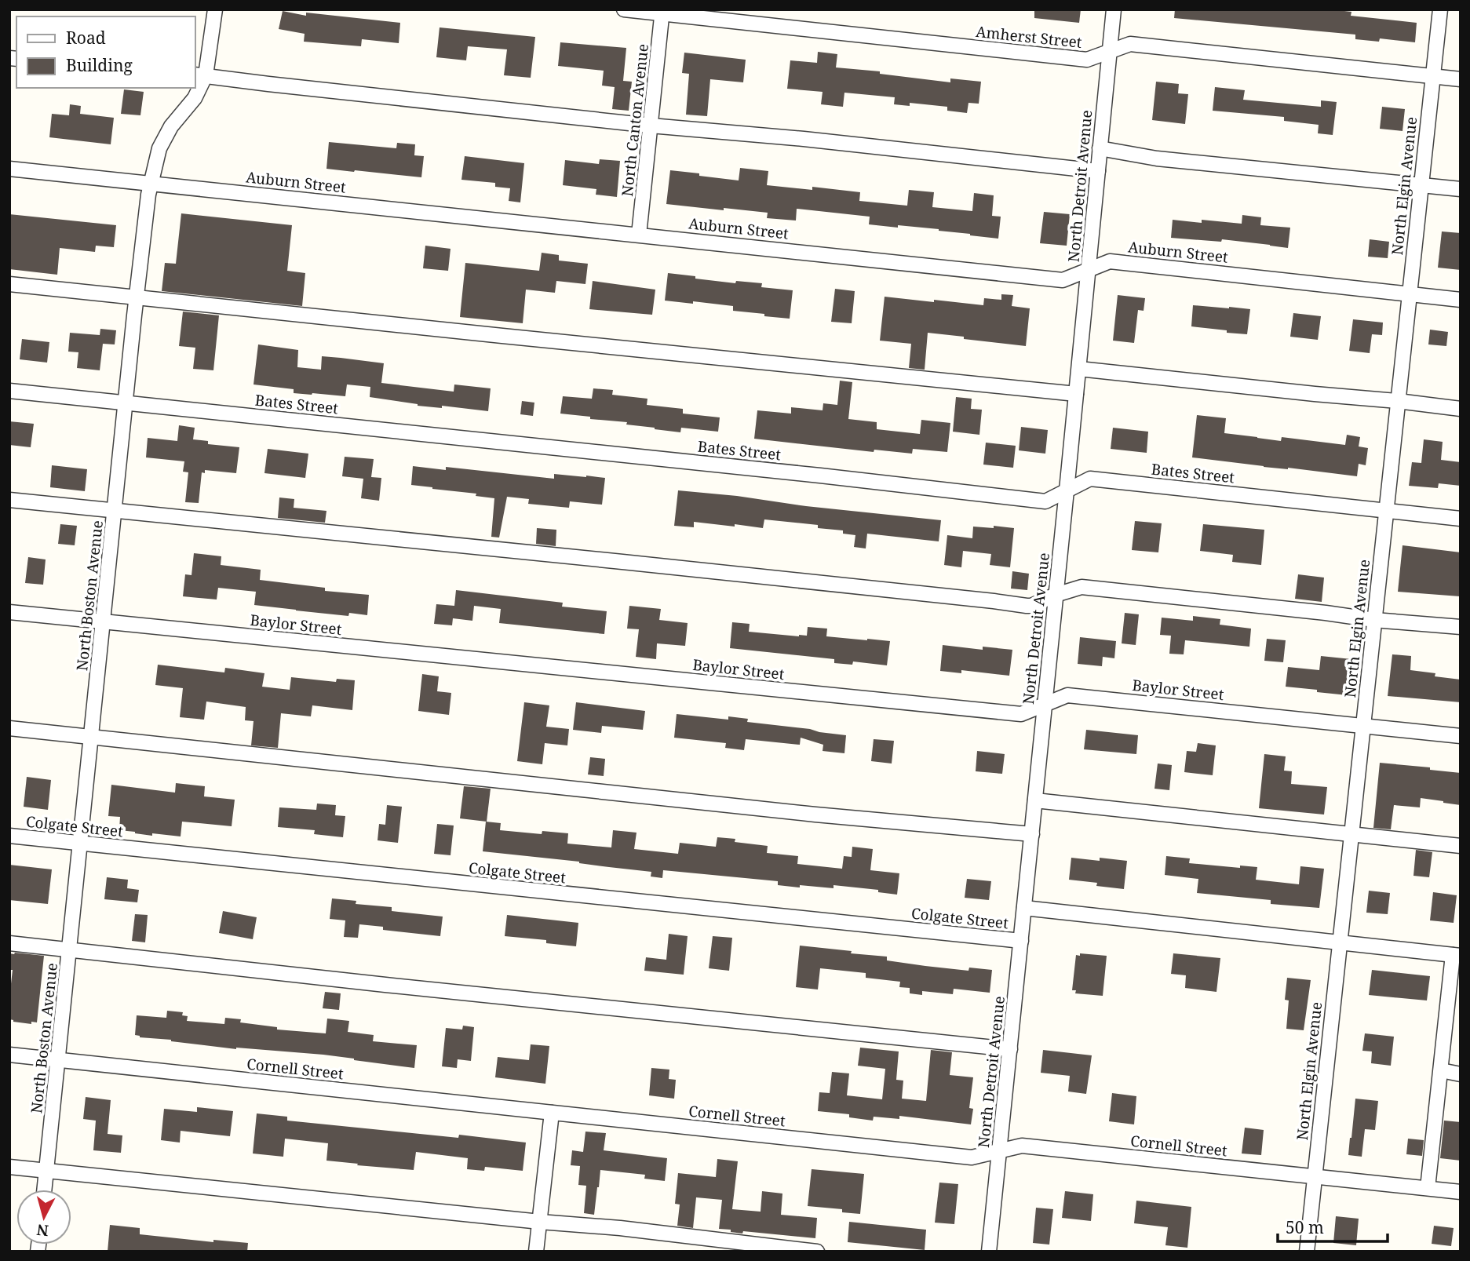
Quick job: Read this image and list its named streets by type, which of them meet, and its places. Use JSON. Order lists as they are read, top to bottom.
{
  "streets": {
    "street": [
      "Amherst Street",
      "North Canton Avenue",
      "Auburn Street",
      "North Detroit Avenue",
      "North Elgin Avenue",
      "Bates Street",
      "North Boston Avenue",
      "Baylor Street",
      "Colgate Street",
      "Cornell Street"
    ]
  },
  "crossings": [
    ["Amherst Street", "North Canton Avenue"],
    ["Amherst Street", "North Detroit Avenue"],
    ["Amherst Street", "North Elgin Avenue"],
    ["North Canton Avenue", "Auburn Street"],
    ["Auburn Street", "North Detroit Avenue"],
    ["Auburn Street", "North Elgin Avenue"],
    ["Auburn Street", "North Boston Avenue"],
    ["North Detroit Avenue", "Bates Street"],
    ["North Detroit Avenue", "Baylor Street"],
    ["North Detroit Avenue", "Colgate Street"],
    ["North Detroit Avenue", "Cornell Street"],
    ["North Elgin Avenue", "Bates Street"],
    ["North Elgin Avenue", "Baylor Street"],
    ["North Elgin Avenue", "Colgate Street"],
    ["North Elgin Avenue", "Cornell Street"],
    ["Bates Street", "North Boston Avenue"],
    ["North Boston Avenue", "Baylor Street"],
    ["North Boston Avenue", "Colgate Street"],
    ["North Boston Avenue", "Cornell Street"]
  ],
  "legend": ["Road", "Building"],
  "scale_bar": "50 m",
  "north": "bottom"
}
